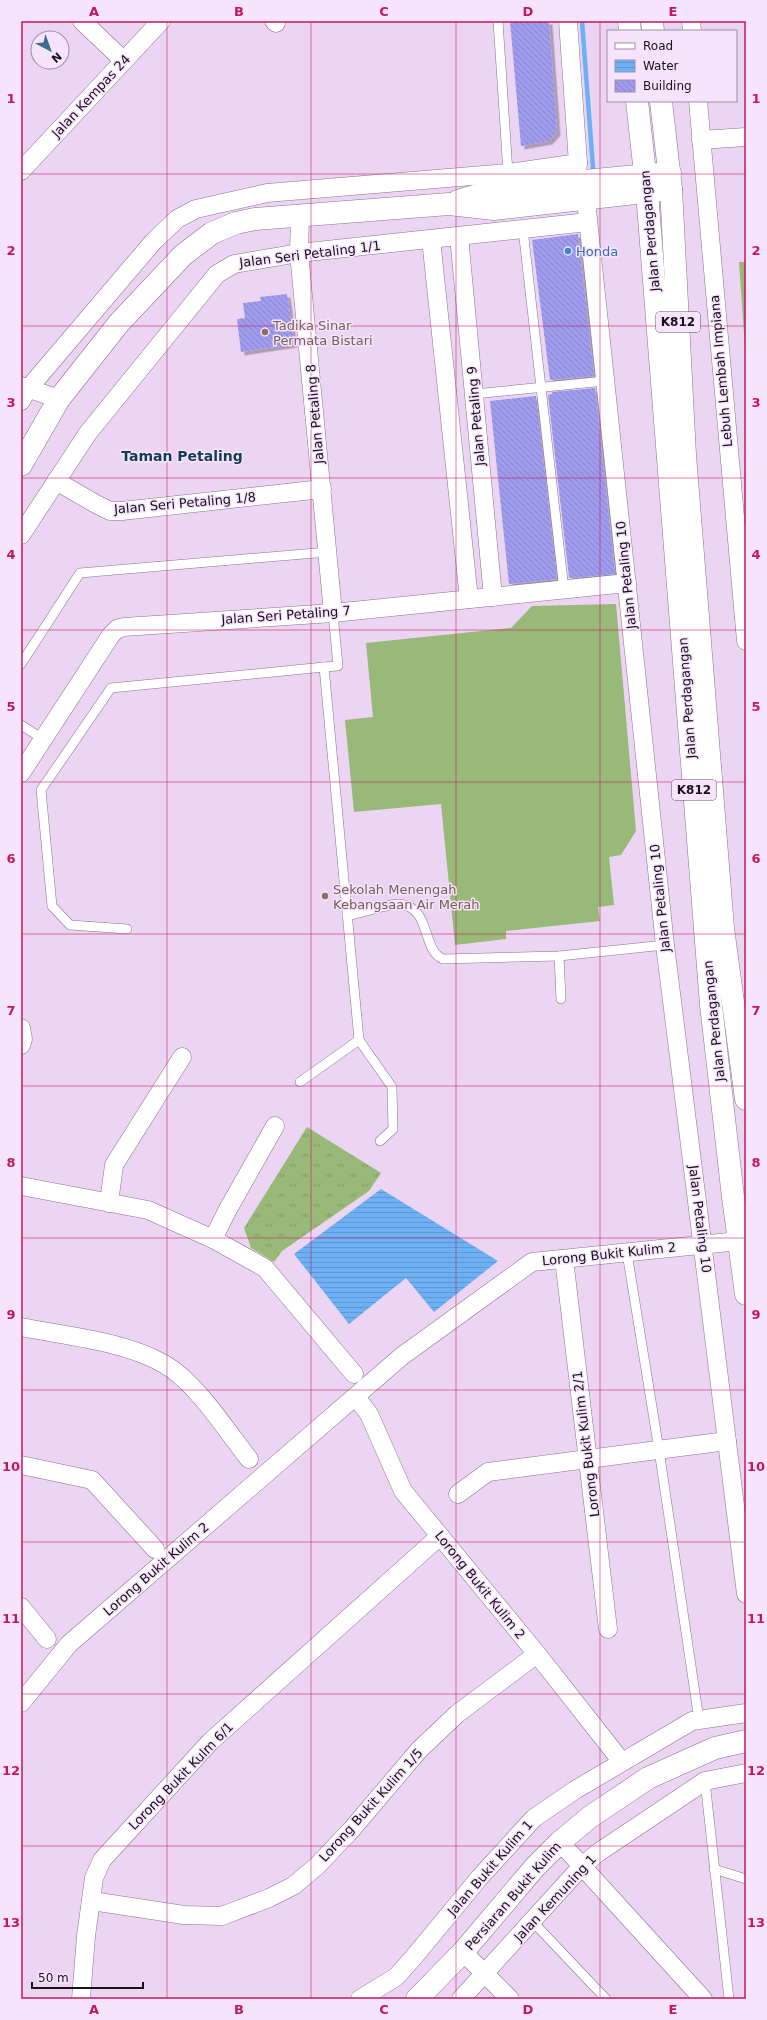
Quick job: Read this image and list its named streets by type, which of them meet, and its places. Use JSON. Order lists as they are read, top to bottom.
{
  "streets": {
    "main road": ["Jalan Perdagangan", "K812", "Persiaran Bukit Kulim"],
    "street": [
      "Jalan Kempas 24",
      "Jalan Seri Petaling 1/1",
      "Lebuh Lembah Impiana",
      "Jalan Petaling 8",
      "Jalan Petaling 9",
      "Jalan Seri Petaling 1/8",
      "Jalan Petaling 10",
      "Jalan Seri Petaling 7",
      "Lorong Bukit Kulim 2",
      "Lorong Bukit Kulim 2/1",
      "Lorong Bukit Kulm 6/1",
      "Lorong Bukit Kulim 1/5",
      "Jalan Bukit Kulim 1",
      "Jalan Kemuning 1"
    ]
  },
  "crossings": [
    ["Jalan Perdagangan", "Lorong Bukit Kulim 2"],
    ["Jalan Seri Petaling 1/1", "Jalan Petaling 8"],
    ["Jalan Seri Petaling 1/1", "Jalan Petaling 9"],
    ["Jalan Seri Petaling 1/1", "Jalan Seri Petaling 1/8"],
    ["Jalan Seri Petaling 1/1", "Jalan Petaling 10"],
    ["Jalan Petaling 8", "Jalan Seri Petaling 1/8"],
    ["Jalan Petaling 8", "Jalan Seri Petaling 7"],
    ["Jalan Petaling 9", "Jalan Seri Petaling 7"],
    ["Jalan Petaling 10", "Jalan Seri Petaling 7"],
    ["Jalan Petaling 10", "Lorong Bukit Kulim 2"],
    ["Lorong Bukit Kulim 2", "Lorong Bukit Kulim 2/1"],
    ["Lorong Bukit Kulim 2", "Lorong Bukit Kulm 6/1"],
    ["Lorong Bukit Kulim 2", "Lorong Bukit Kulim 1/5"],
    ["Lorong Bukit Kulim 2", "Jalan Bukit Kulim 1"],
    ["Lorong Bukit Kulm 6/1", "Lorong Bukit Kulim 1/5"]
  ],
  "districts": ["Taman Petaling"],
  "places": ["Honda", "Tadika Sinar Permata Bistari", "Sekolah Menengah Kebangsaan Air Merah"],
  "legend": ["Road", "Water", "Building"],
  "scale_bar": "50 m",
  "north": "bottom right",
  "grid": {
    "columns": [
      "A",
      "B",
      "C",
      "D",
      "E"
    ],
    "rows": [
      "1",
      "2",
      "3",
      "4",
      "5",
      "6",
      "7",
      "8",
      "9",
      "10",
      "11",
      "12",
      "13"
    ]
  }
}
